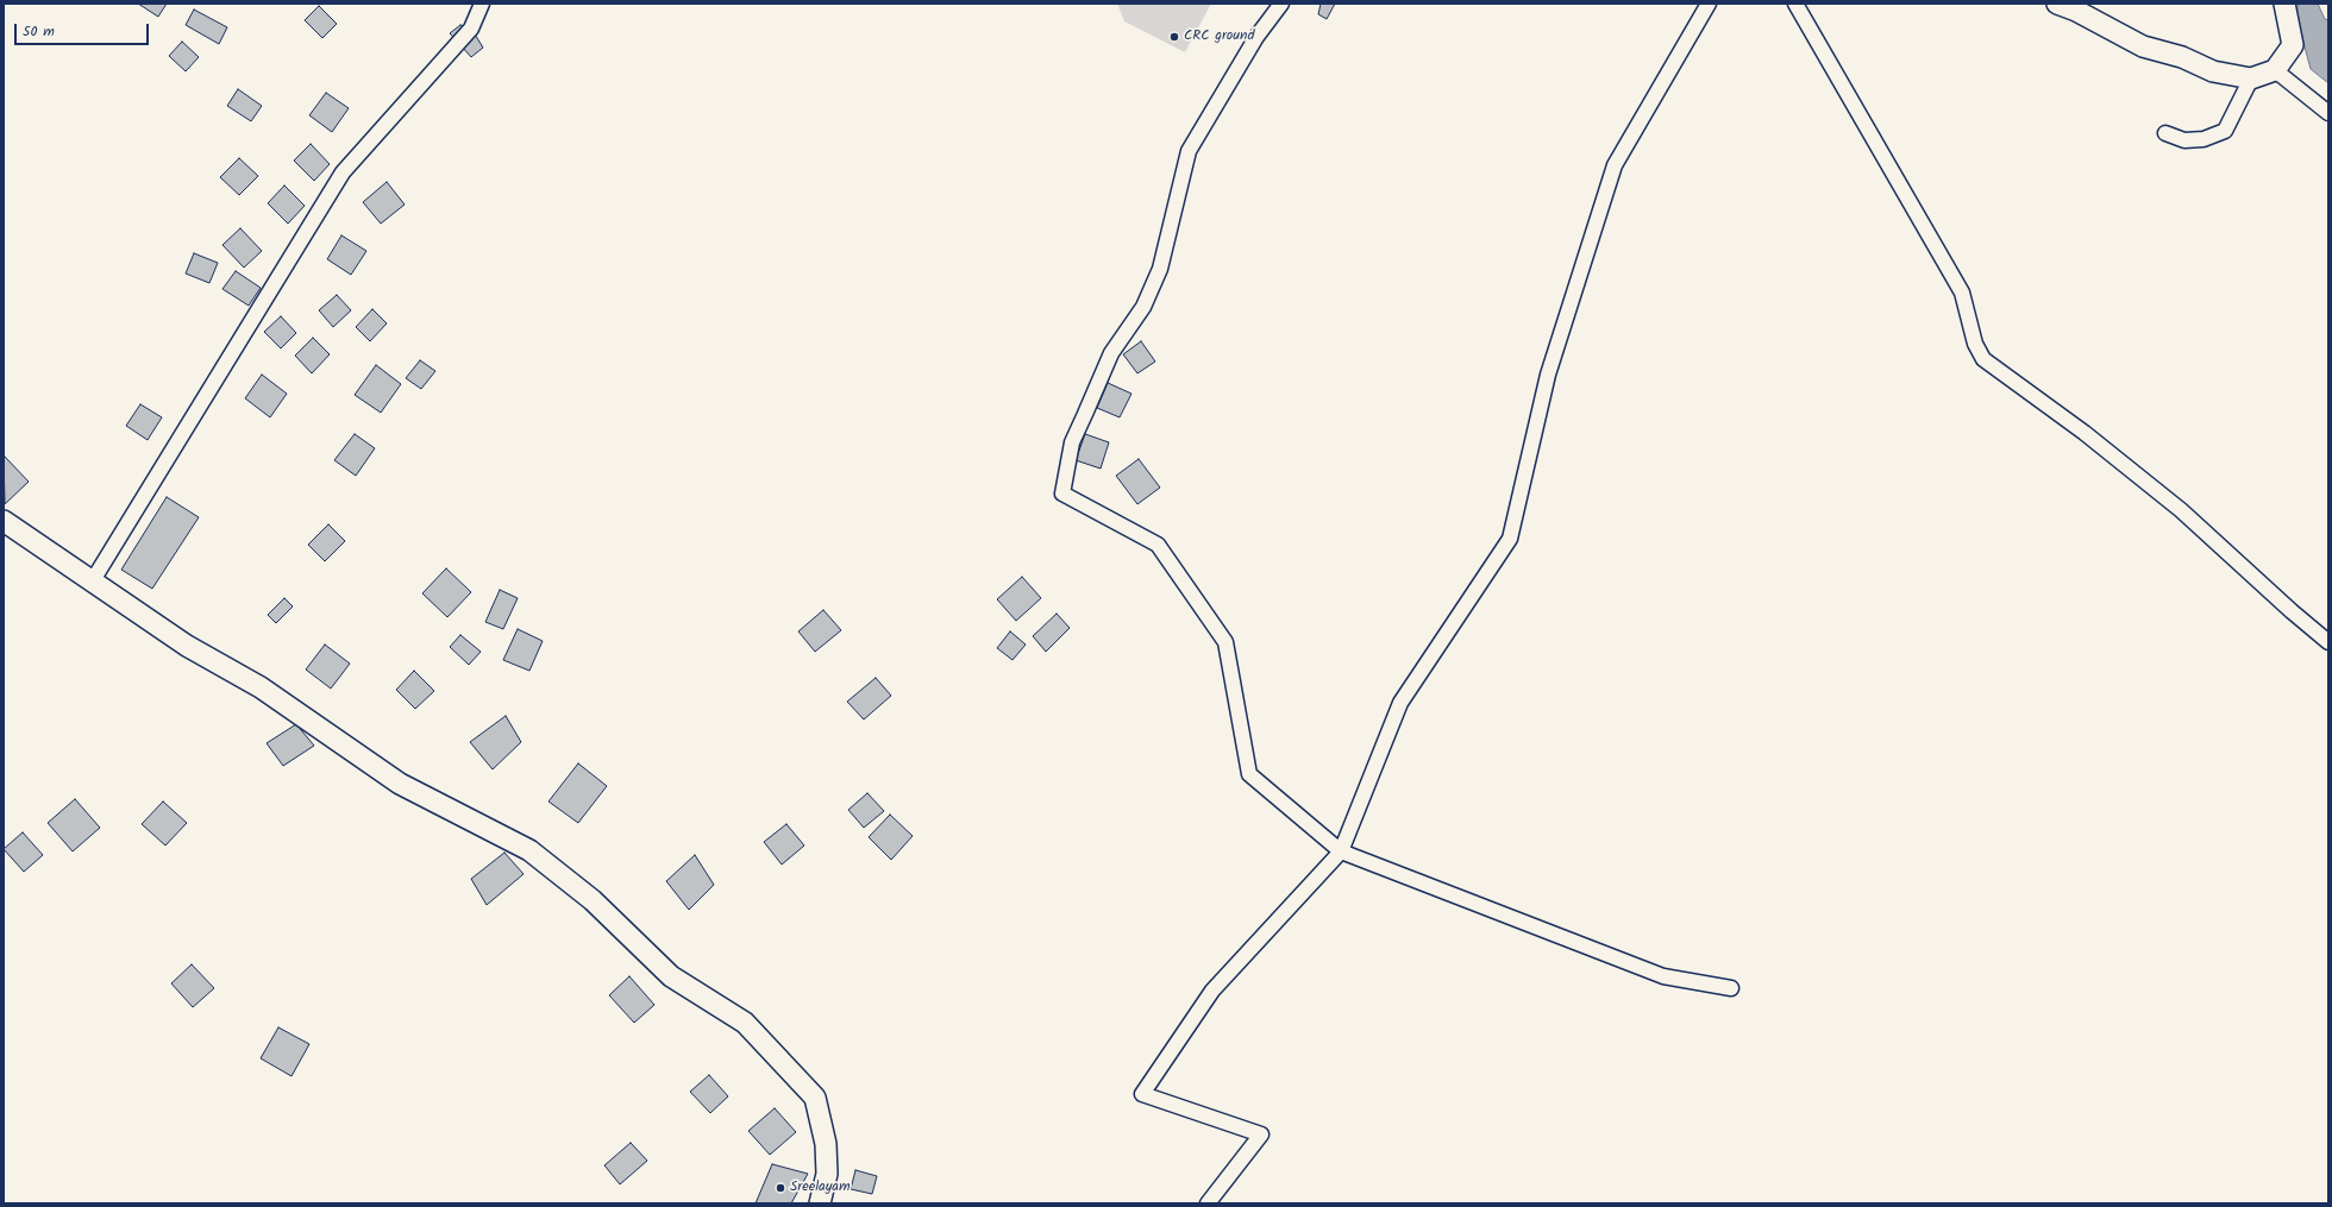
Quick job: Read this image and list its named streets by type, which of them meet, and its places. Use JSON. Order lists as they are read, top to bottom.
{
  "places": ["CRC ground", "Sreelayam"],
  "scale_bar": "50 m"
}
